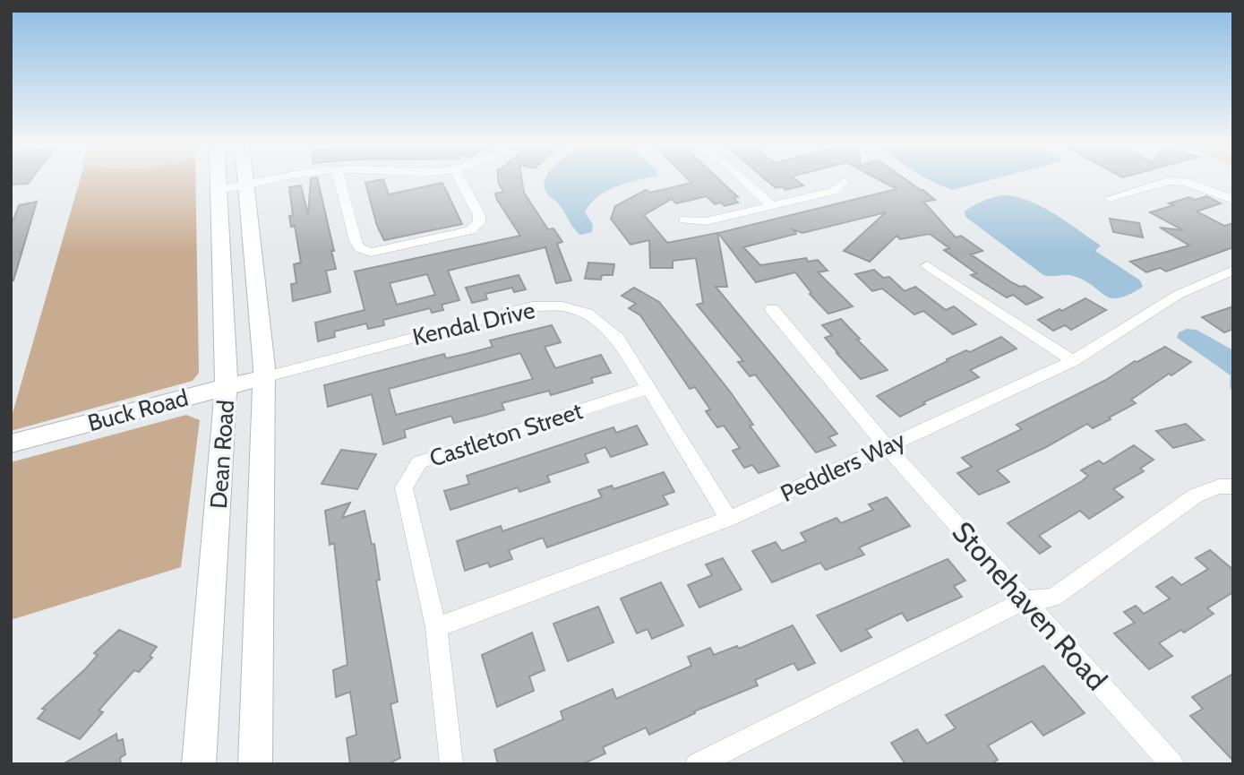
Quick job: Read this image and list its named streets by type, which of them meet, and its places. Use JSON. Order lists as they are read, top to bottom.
{
  "streets": {
    "main road": ["Buck Road", "Dean Road"],
    "street": [
      "Kendal Drive",
      "Castleton Street",
      "Peddlers Way",
      "Stonehaven Road"
    ]
  },
  "crossings": [
    ["Kendal Drive", "Buck Road"],
    ["Kendal Drive", "Castleton Street"],
    ["Kendal Drive", "Dean Road"],
    ["Kendal Drive", "Peddlers Way"],
    ["Buck Road", "Dean Road"],
    ["Castleton Street", "Peddlers Way"],
    ["Peddlers Way", "Stonehaven Road"]
  ]
}
